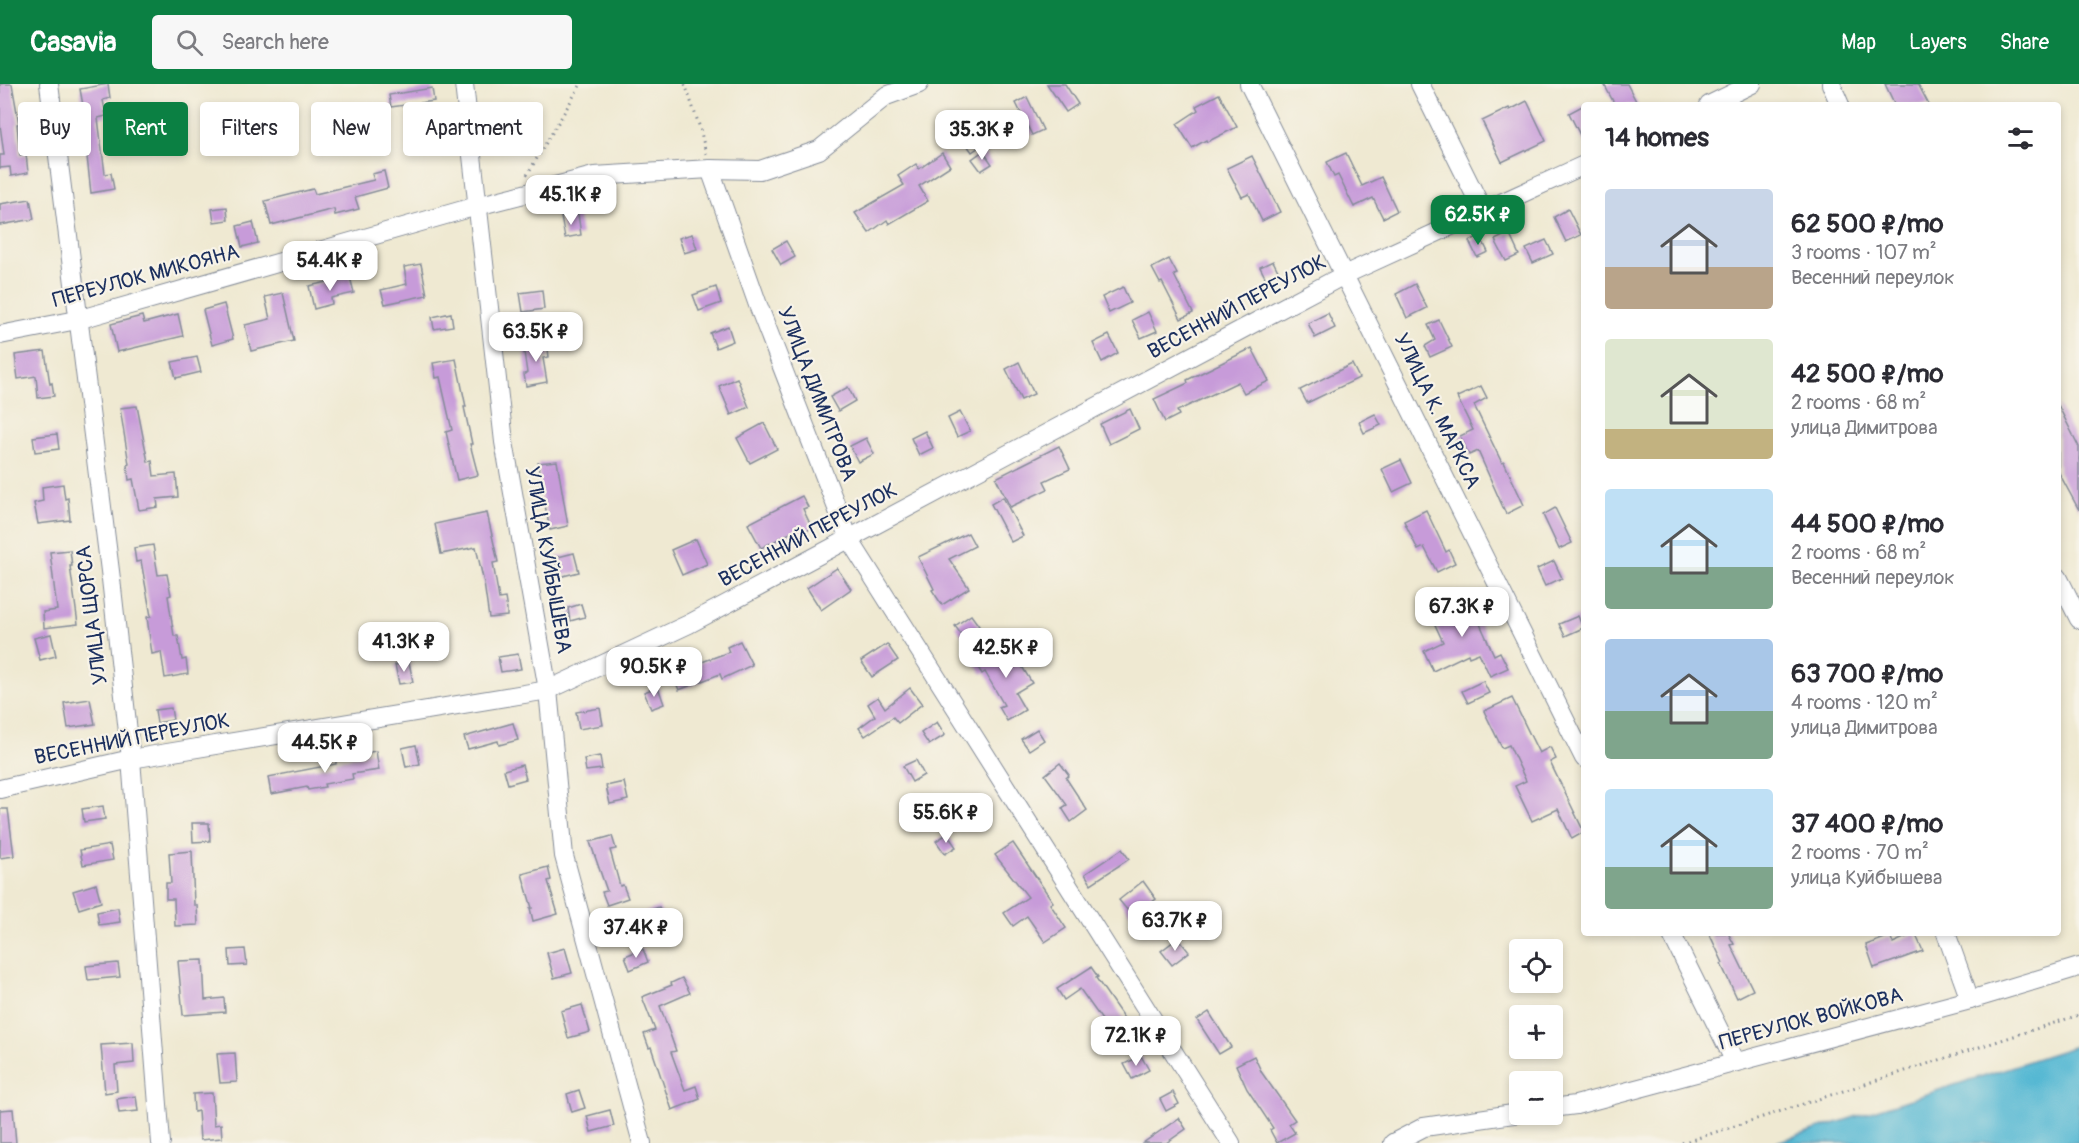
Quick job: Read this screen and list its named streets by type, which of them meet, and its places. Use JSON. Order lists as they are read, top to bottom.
{
  "streets": {
    "street": [
      "ПЕРЕУЛОК МИКОЯНА",
      "ВЕСЕННИЙ ПЕРЕУЛОК",
      "УЛИЦА ДИМИТРОВА",
      "УЛИЦА К. МАРКСА",
      "УЛИЦА КУЙБЫШЕВА",
      "УЛИЦА ЩОРСА",
      "ПЕРЕУЛОК ВОЙКОВА"
    ]
  },
  "crossings": [
    ["ПЕРЕУЛОК МИКОЯНА", "УЛИЦА КУЙБЫШЕВА"],
    ["ПЕРЕУЛОК МИКОЯНА", "УЛИЦА ЩОРСА"],
    ["ВЕСЕННИЙ ПЕРЕУЛОК", "УЛИЦА ДИМИТРОВА"],
    ["ВЕСЕННИЙ ПЕРЕУЛОК", "УЛИЦА К. МАРКСА"],
    ["ВЕСЕННИЙ ПЕРЕУЛОК", "УЛИЦА КУЙБЫШЕВА"],
    ["ВЕСЕННИЙ ПЕРЕУЛОК", "УЛИЦА ЩОРСА"]
  ],
  "page": {
    "header": "Casavia",
    "search": "Search here",
    "nav": ["Map", "Layers", "Share"],
    "chip": [
      "Buy",
      "Rent",
      "Filters",
      "New",
      "Apartment"
    ],
    "heading": "14 homes",
    "price": [
      "35.3K ₽",
      "45.1K ₽",
      "62.5K ₽",
      "54.4K ₽",
      "63.5K ₽",
      "67.3K ₽",
      "41.3K ₽",
      "42.5K ₽",
      "90.5K ₽",
      "44.5K ₽",
      "55.6K ₽",
      "63.7K ₽",
      "37.4K ₽",
      "72.1K ₽"
    ],
    "list": [
      {
        "name": "62 500 ₽/mo",
        "note": "3 rooms · 107 m² · Весенний переулок"
      },
      {
        "name": "42 500 ₽/mo",
        "note": "2 rooms · 68 m² · улица Димитрова"
      },
      {
        "name": "44 500 ₽/mo",
        "note": "2 rooms · 68 m² · Весенний переулок"
      },
      {
        "name": "63 700 ₽/mo",
        "note": "4 rooms · 120 m² · улица Димитрова"
      },
      {
        "name": "37 400 ₽/mo",
        "note": "2 rooms · 70 m² · улица Куйбышева"
      }
    ],
    "map_buttons": ["+", "−"]
  }
}
